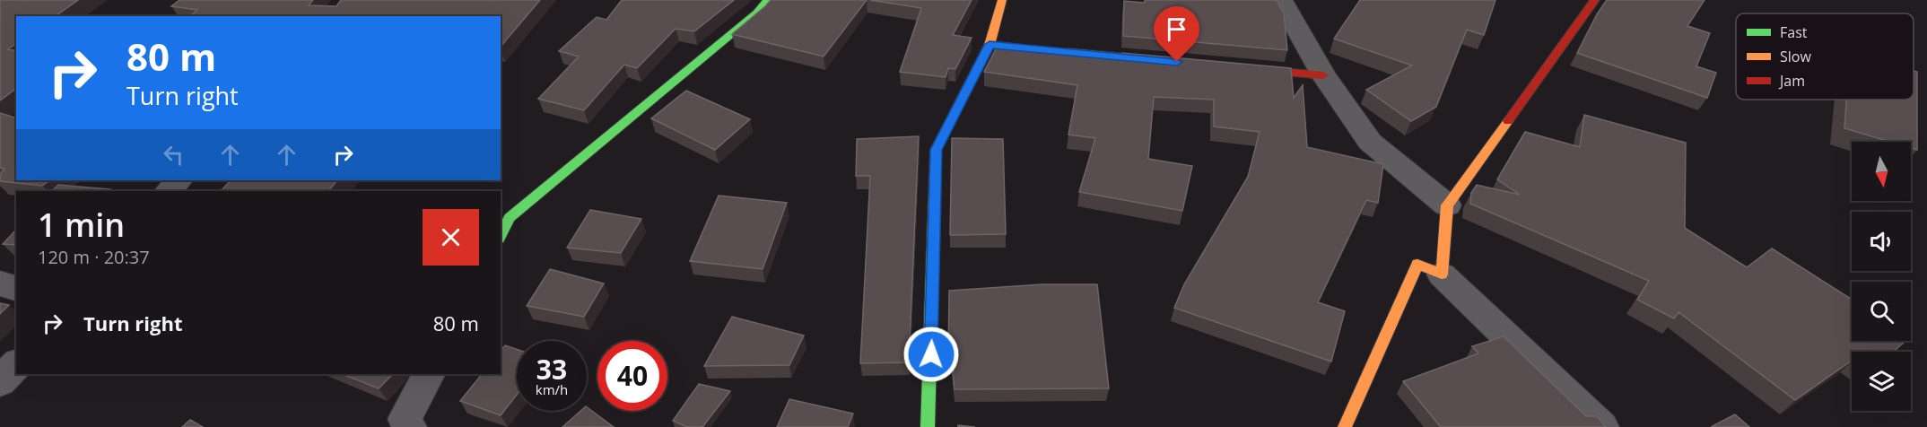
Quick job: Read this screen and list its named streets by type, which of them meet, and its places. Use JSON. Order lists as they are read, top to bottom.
{
  "legend": ["Fast", "Slow", "Jam"],
  "north": "bottom",
  "page": {
    "turn": ["80 m", "Turn right"],
    "heading": ["1 min", "120 m · 20:37"],
    "list": [
      {
        "name": "Turn right",
        "value": "80 m"
      }
    ],
    "speed": "33 km/h",
    "limit": "40"
  }
}
